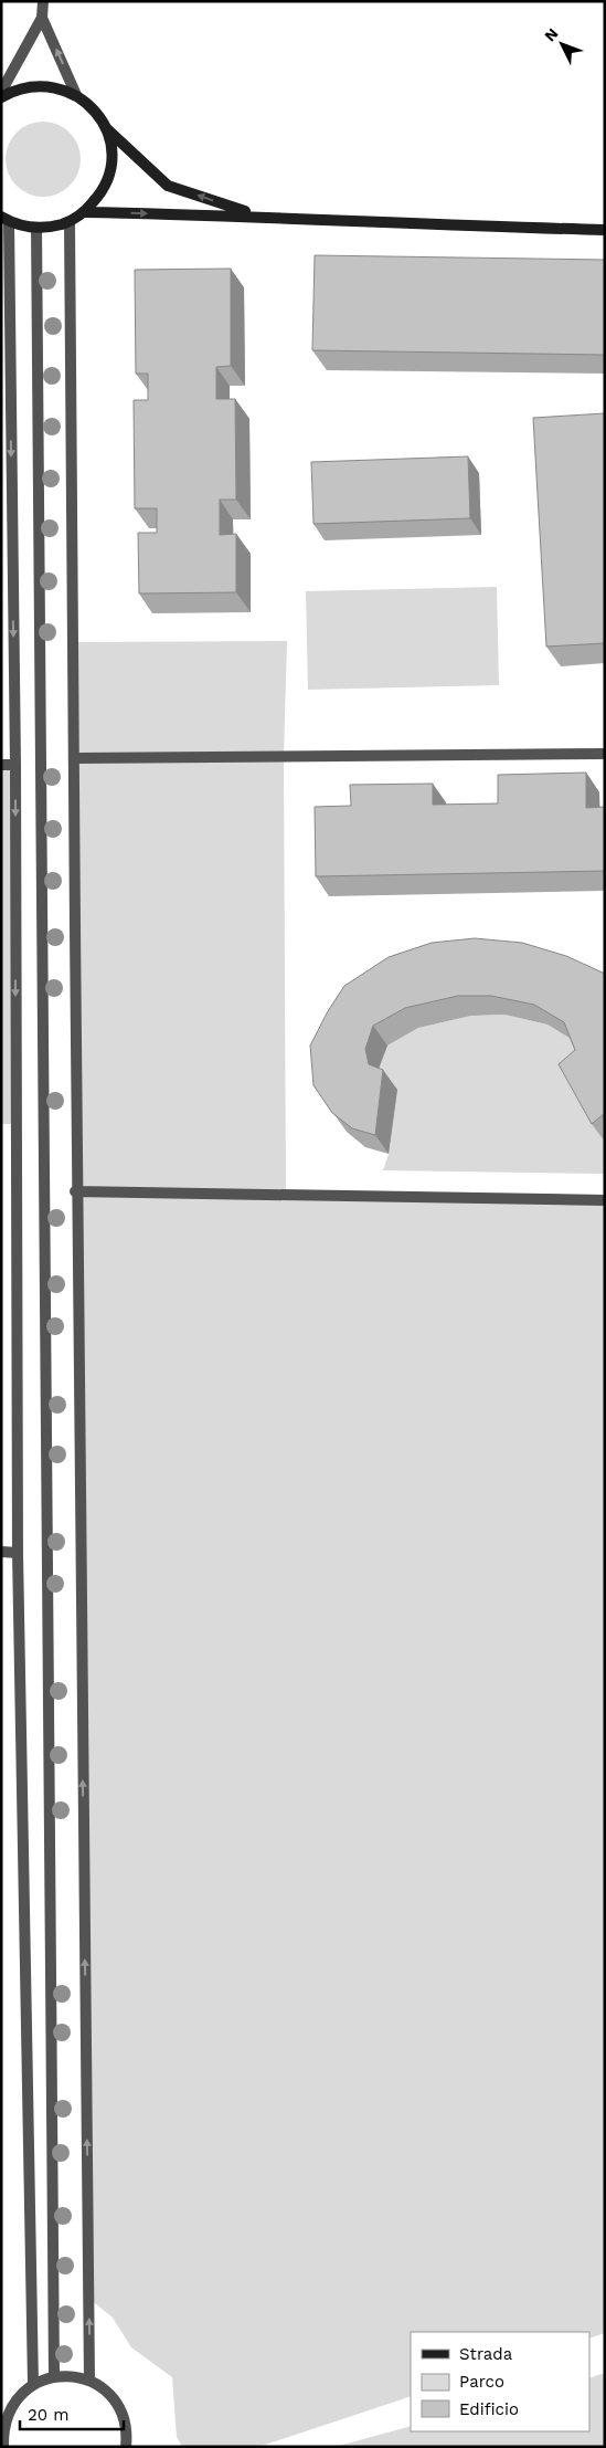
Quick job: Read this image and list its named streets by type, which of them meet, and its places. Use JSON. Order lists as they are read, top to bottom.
{
  "legend": ["Strada", "Parco", "Edificio"],
  "scale_bar": "20 m",
  "north": "top left"
}
